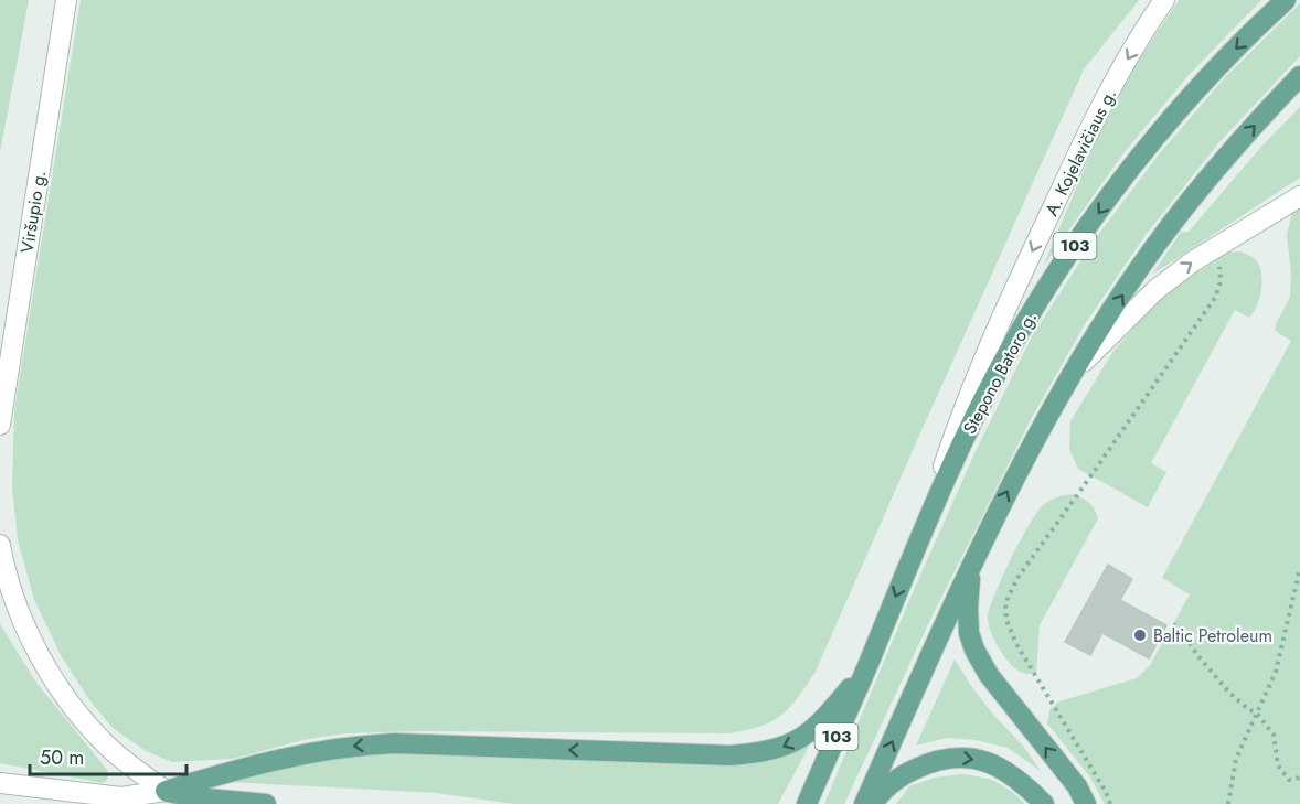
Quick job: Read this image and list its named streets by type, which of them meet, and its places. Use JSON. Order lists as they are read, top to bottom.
{
  "streets": {
    "main road": ["103", "Stepono Batoro g."],
    "street": ["A. Kojelavičiaus g.", "Viršupio g."]
  },
  "crossings": [
    ["A. Kojelavičiaus g.", "Stepono Batoro g."]
  ],
  "places": ["Baltic Petroleum"],
  "scale_bar": "50 m"
}
